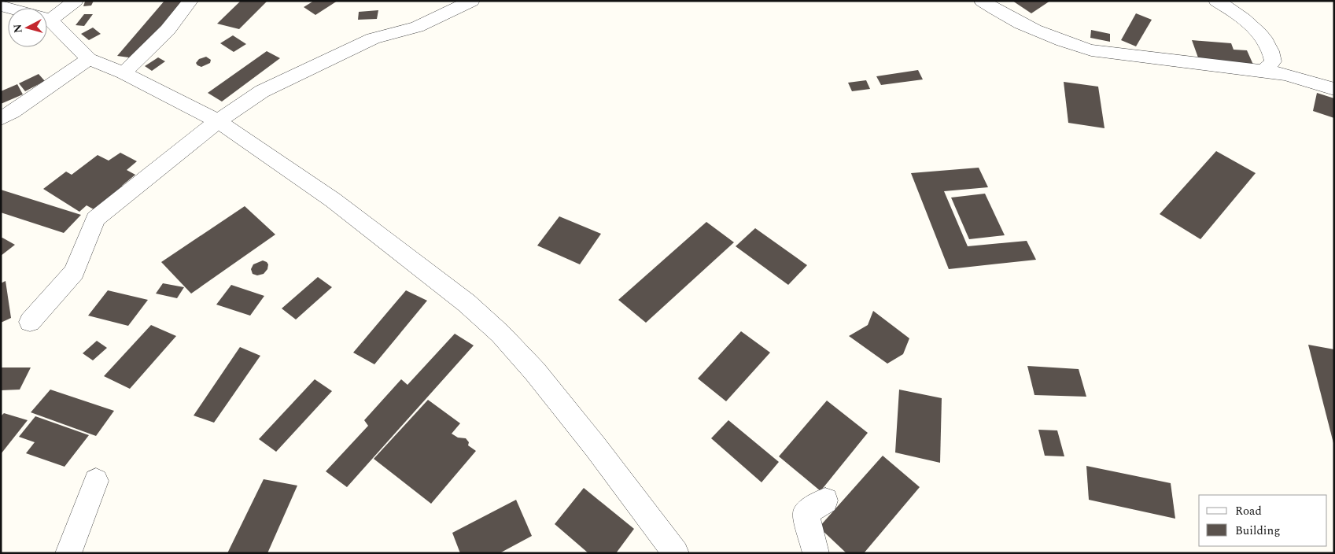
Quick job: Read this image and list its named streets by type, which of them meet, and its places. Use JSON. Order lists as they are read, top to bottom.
{
  "legend": ["Road", "Building"],
  "north": "left"
}
